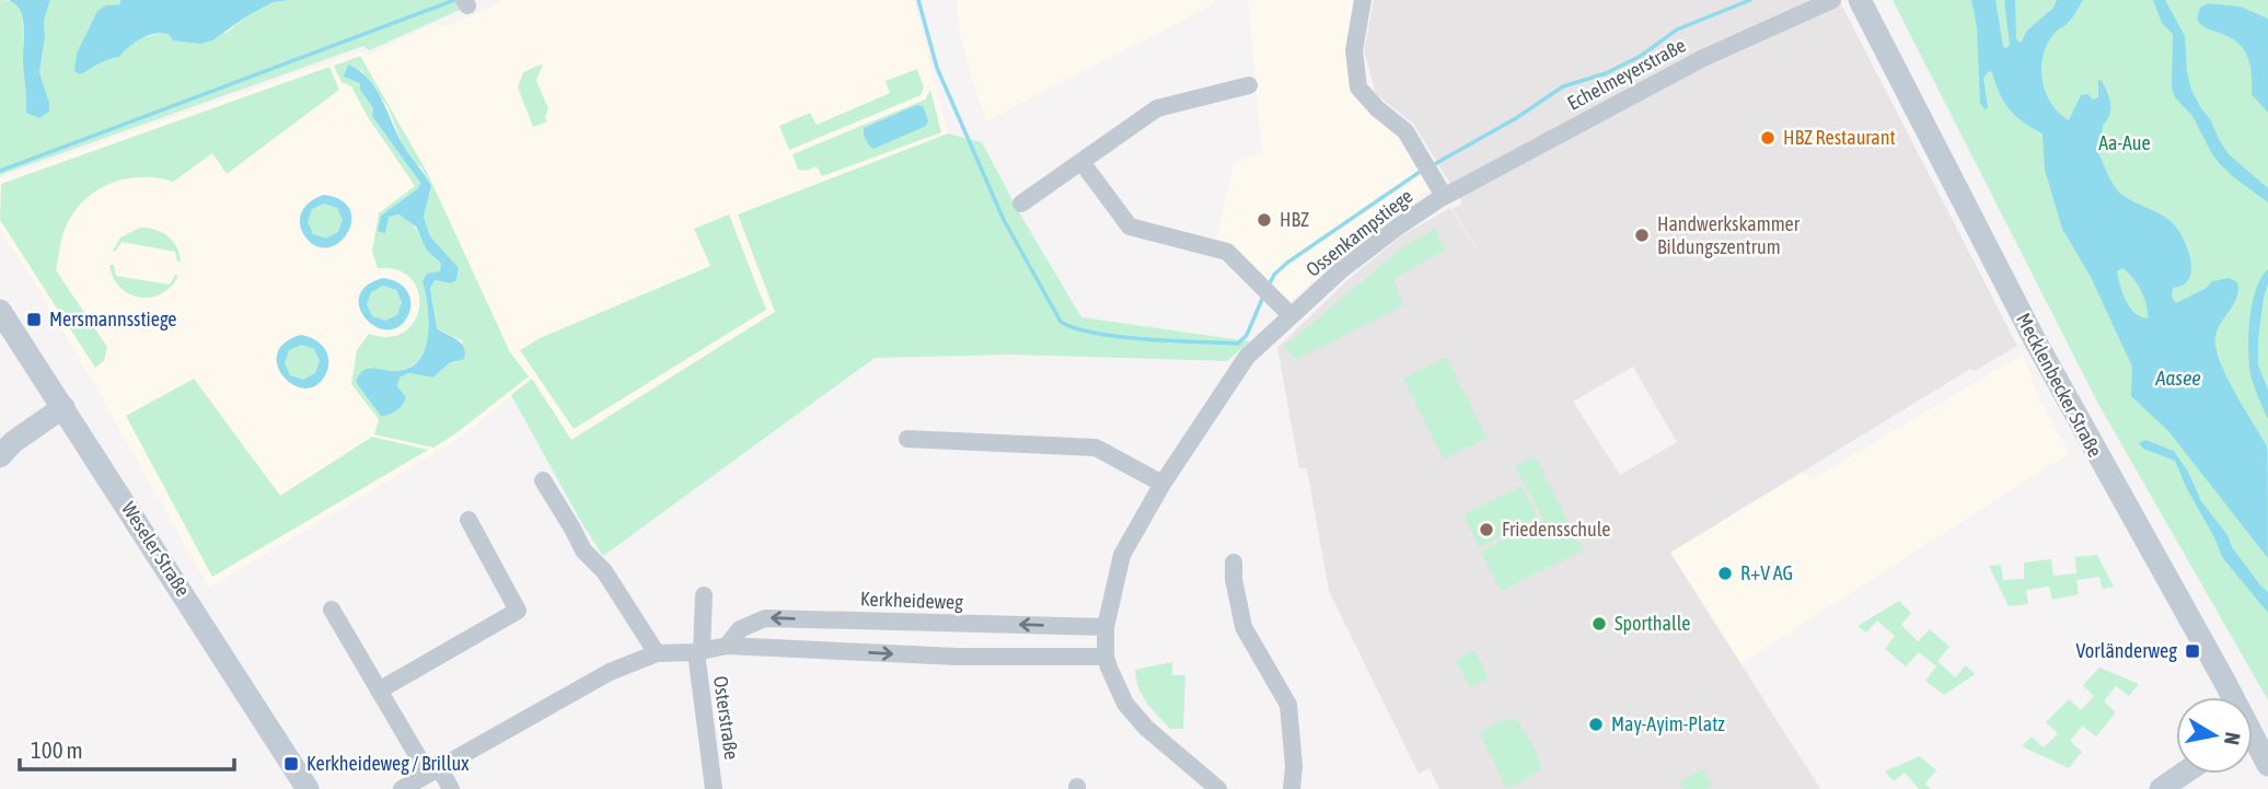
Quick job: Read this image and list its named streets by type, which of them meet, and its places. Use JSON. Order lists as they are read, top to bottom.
{
  "streets": {
    "street": [
      "Echelmeyerstraße",
      "Ossenkampstiege",
      "Mecklenbecker Straße",
      "Weseler Straße",
      "Kerkheideweg",
      "Osterstraße"
    ]
  },
  "crossings": [
    ["Echelmeyerstraße", "Ossenkampstiege"],
    ["Ossenkampstiege", "Kerkheideweg"],
    ["Kerkheideweg", "Osterstraße"]
  ],
  "water": ["Aasee"],
  "parks": ["Aa-Aue"],
  "places": {
    "other": [
      "HBZ Restaurant",
      "HBZ",
      "Handwerkskammer Bildungszentrum",
      "Friedensschule",
      "R+V AG",
      "Sporthalle",
      "May-Ayim-Platz"
    ],
    "transit": ["Mersmannsstiege", "Vorländerweg", "Kerkheideweg / Brillux"]
  },
  "scale_bar": "100 m",
  "north": "right"
}
